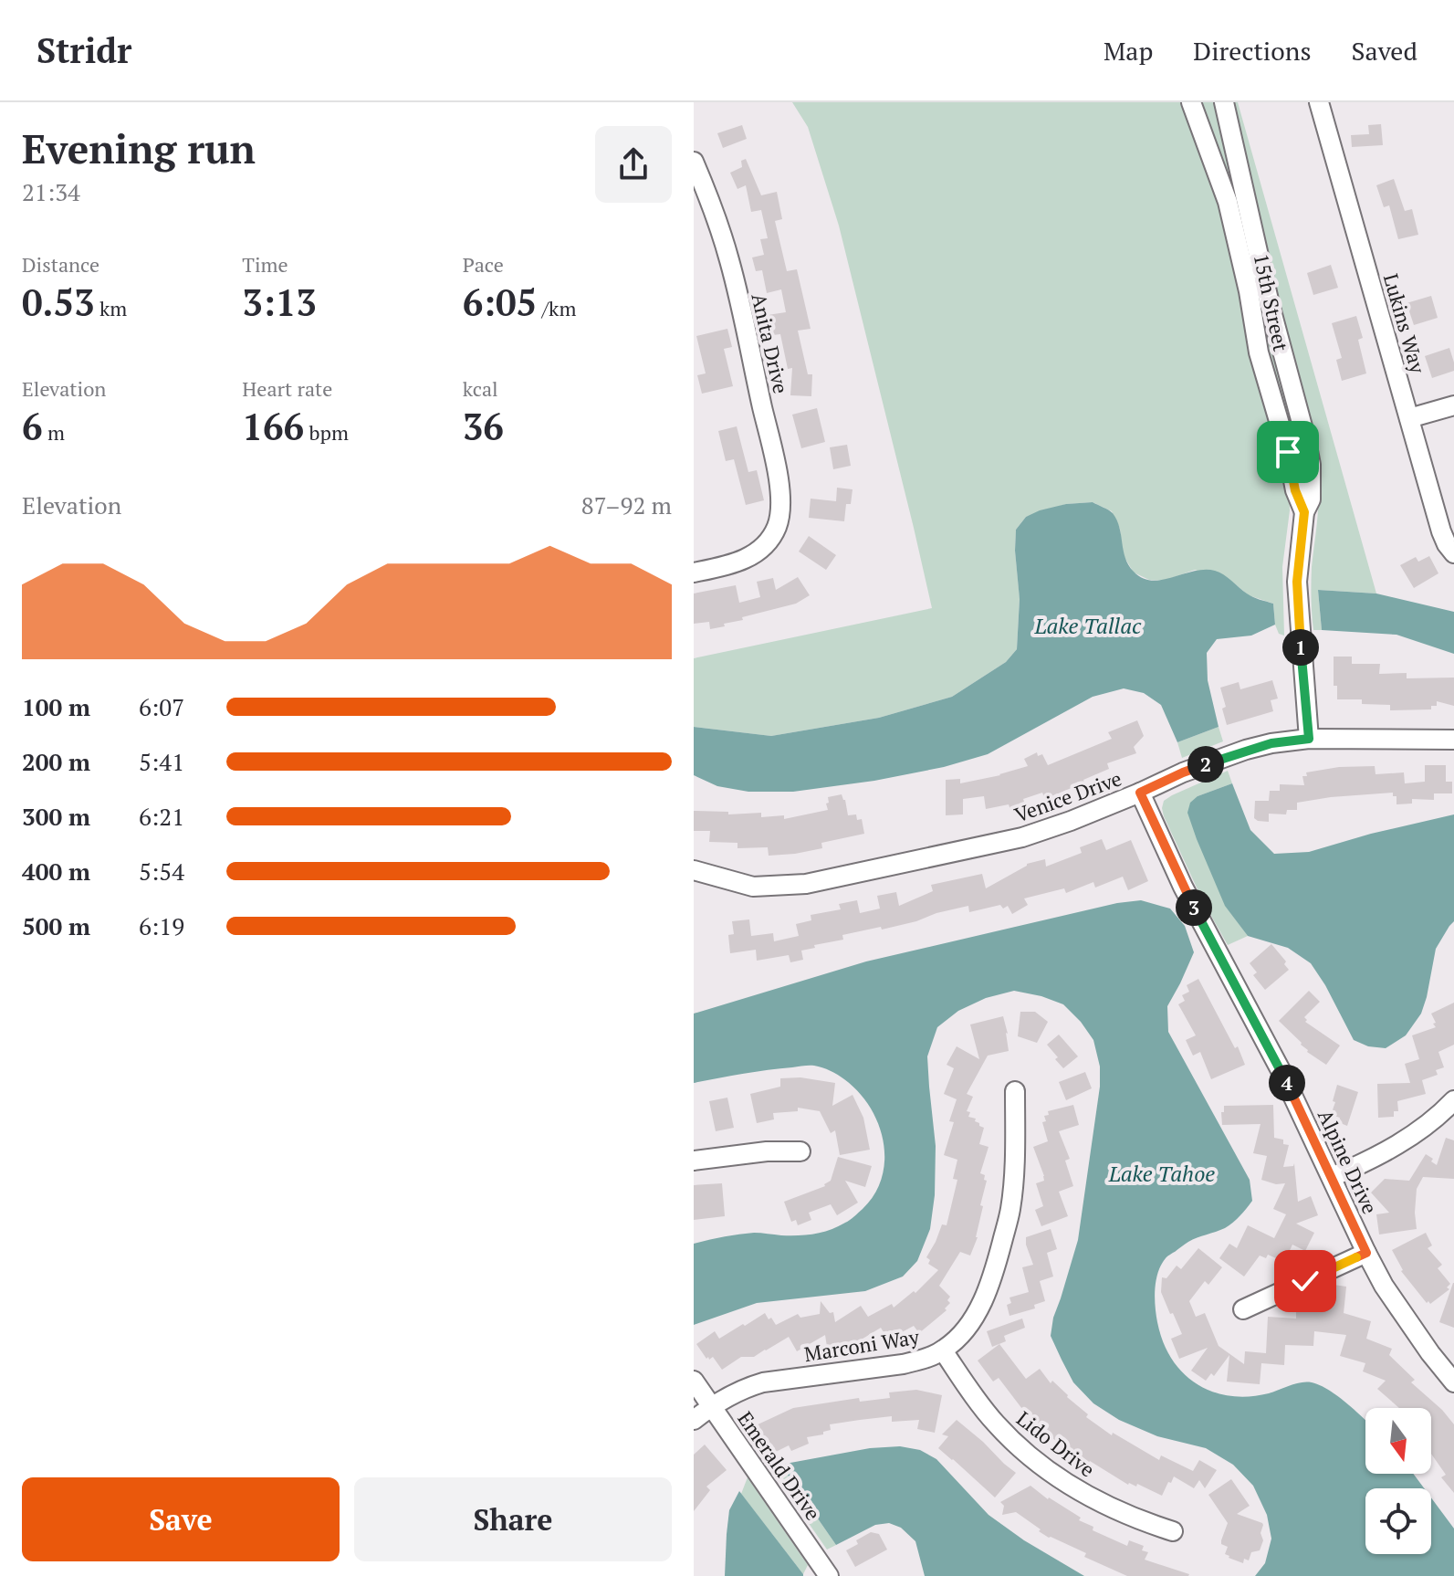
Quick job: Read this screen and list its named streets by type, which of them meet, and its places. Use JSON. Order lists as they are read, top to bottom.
{
  "streets": {
    "street": [
      "15th Street",
      "Lukins Way",
      "Anita Drive",
      "Venice Drive",
      "Alpine Drive",
      "Marconi Way",
      "Lido Drive",
      "Emerald Drive"
    ]
  },
  "crossings": [
    ["15th Street", "Venice Drive"],
    ["Venice Drive", "Alpine Drive"],
    ["Marconi Way", "Lido Drive"],
    ["Marconi Way", "Emerald Drive"]
  ],
  "water": ["Lake Tallac", "Lake Tahoe"],
  "north": "bottom",
  "page": {
    "header": "Stridr",
    "nav": ["Map", "Directions", "Saved"],
    "heading": ["Evening run", "21:34"],
    "stats": [
      ["Distance", "0.53 km"],
      ["Time", "3:13"],
      ["Pace", "6:05 /km"],
      ["Elevation", "6 m"],
      ["Heart rate", "166 bpm"],
      ["kcal", "36"]
    ],
    "chart": ["Elevation", "87–92 m"],
    "pins": [
      "1",
      "2",
      "3",
      "4"
    ],
    "list": [
      {
        "name": "100 m",
        "note": "6:07"
      },
      {
        "name": "200 m",
        "note": "5:41"
      },
      {
        "name": "300 m",
        "note": "6:21"
      },
      {
        "name": "400 m",
        "note": "5:54"
      },
      {
        "name": "500 m",
        "note": "6:19"
      }
    ],
    "buttons": ["Save", "Share"]
  }
}
